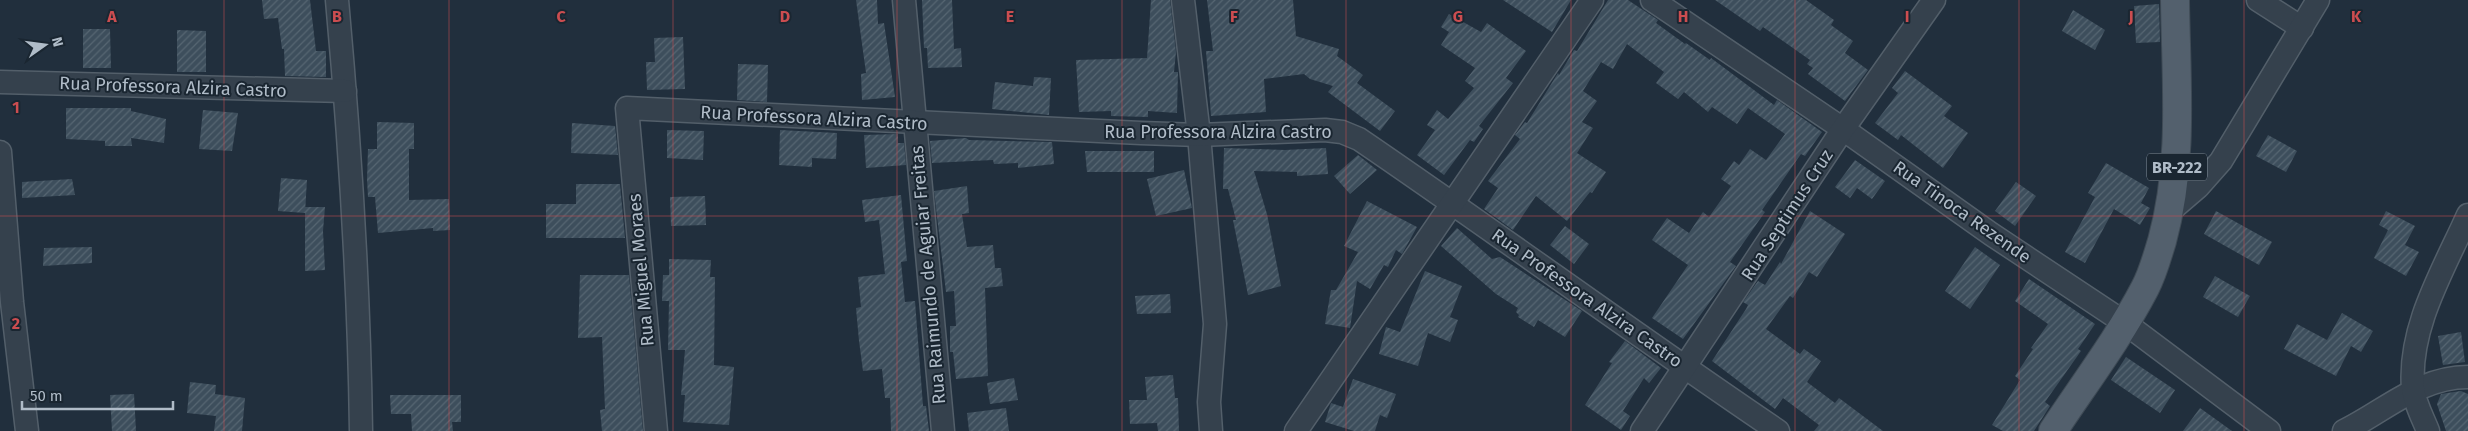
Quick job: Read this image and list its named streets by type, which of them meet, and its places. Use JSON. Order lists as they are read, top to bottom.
{
  "streets": {
    "main road": ["BR-222"],
    "street": [
      "Rua Professora Alzira Castro",
      "Rua Tinoca Rezende",
      "Rua Septimus Cruz",
      "Rua Miguel Moraes",
      "Rua Raimundo de Aguiar Freitas"
    ]
  },
  "crossings": [
    ["Rua Professora Alzira Castro", "Rua Septimus Cruz"],
    ["Rua Professora Alzira Castro", "Rua Miguel Moraes"],
    ["Rua Professora Alzira Castro", "Rua Raimundo de Aguiar Freitas"],
    ["BR-222", "Rua Tinoca Rezende"],
    ["Rua Tinoca Rezende", "Rua Septimus Cruz"]
  ],
  "scale_bar": "50 m",
  "north": "right",
  "grid": {
    "columns": [
      "A",
      "B",
      "C",
      "D",
      "E",
      "F",
      "G",
      "H",
      "I",
      "J",
      "K"
    ],
    "rows": ["1", "2"]
  }
}
